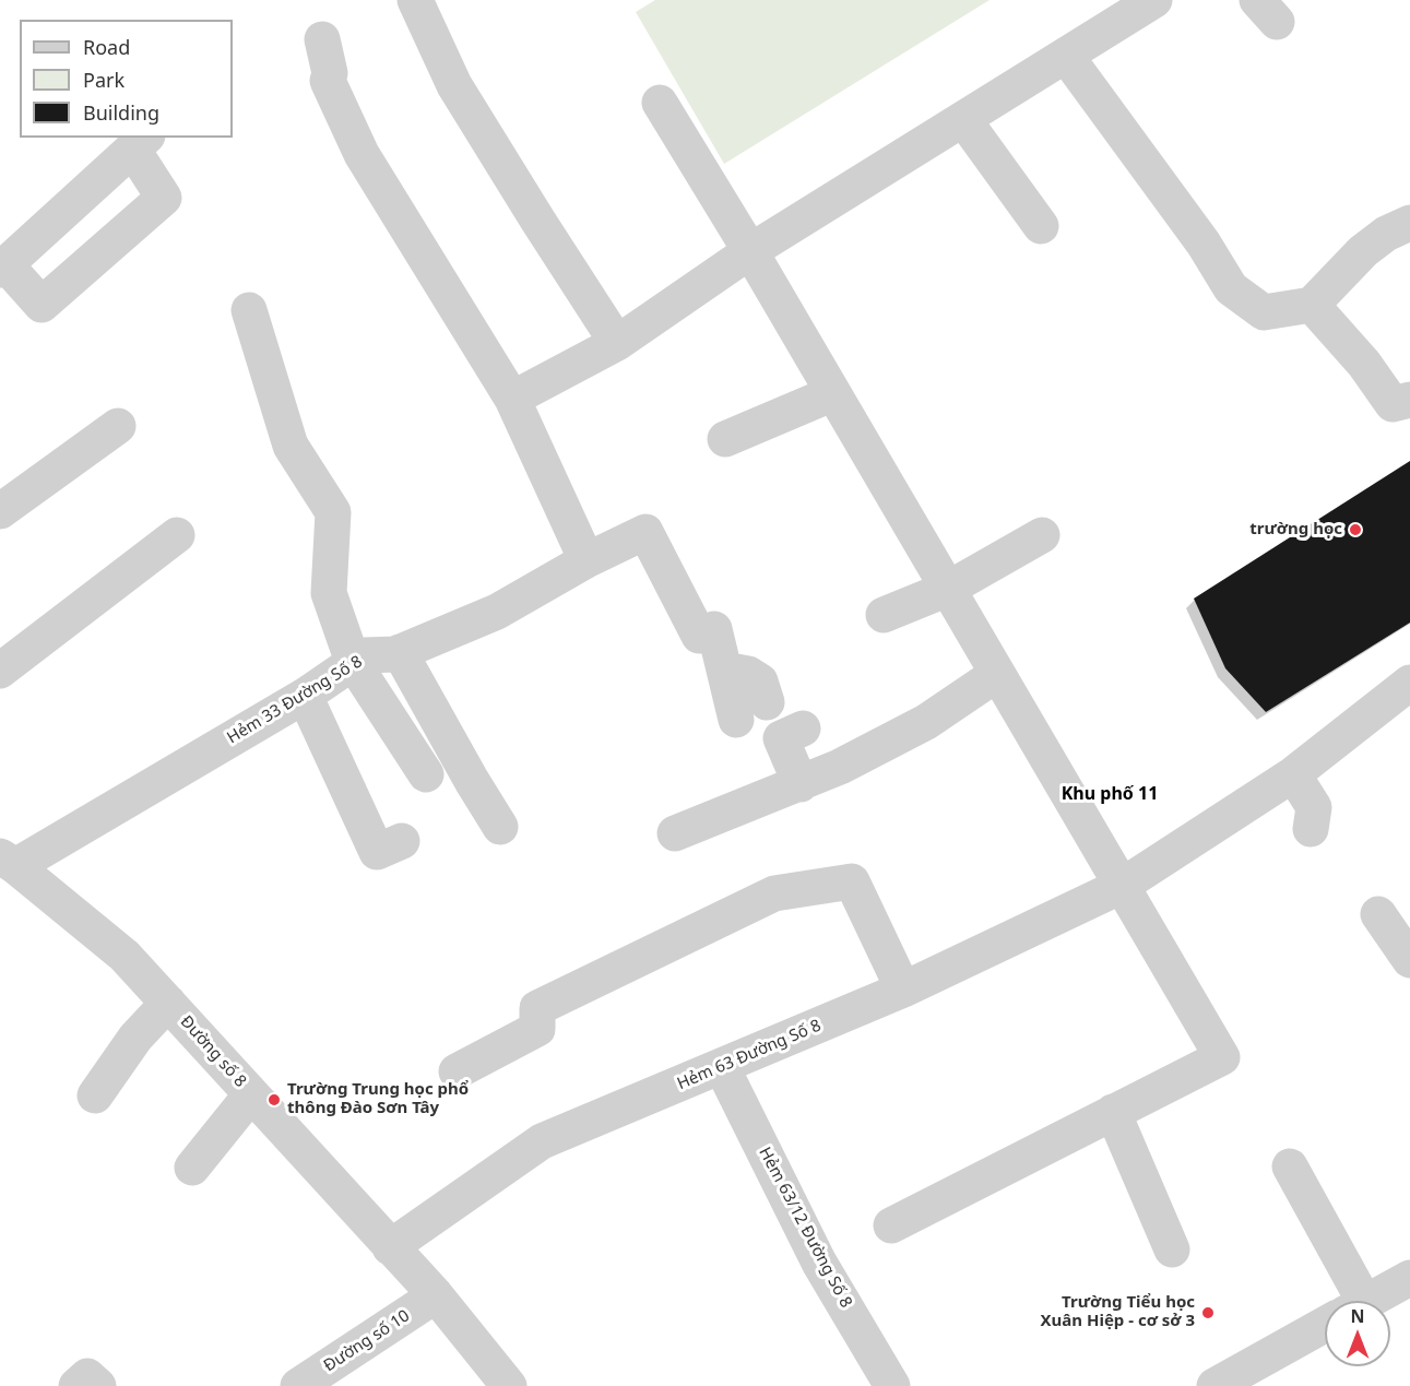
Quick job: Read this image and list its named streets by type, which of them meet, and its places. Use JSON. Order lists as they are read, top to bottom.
{
  "streets": {
    "street": [
      "Hẻm 33 Đường Số 8",
      "Đường số 8",
      "Hẻm 63 Đường Số 8",
      "Hẻm 63/12 Đường Số 8",
      "Đường số 10"
    ]
  },
  "crossings": [
    ["Hẻm 33 Đường Số 8", "Đường số 8"],
    ["Đường số 8", "Hẻm 63 Đường Số 8"],
    ["Đường số 8", "Đường số 10"],
    ["Hẻm 63 Đường Số 8", "Hẻm 63/12 Đường Số 8"]
  ],
  "districts": ["Khu phố 11"],
  "places": ["trường học", "Trường Trung học phổ thông Đào Sơn Tây", "Trường Tiểu học Xuân Hiệp - cơ sở 3"],
  "legend": ["Road", "Park", "Building"],
  "north": "top"
}
